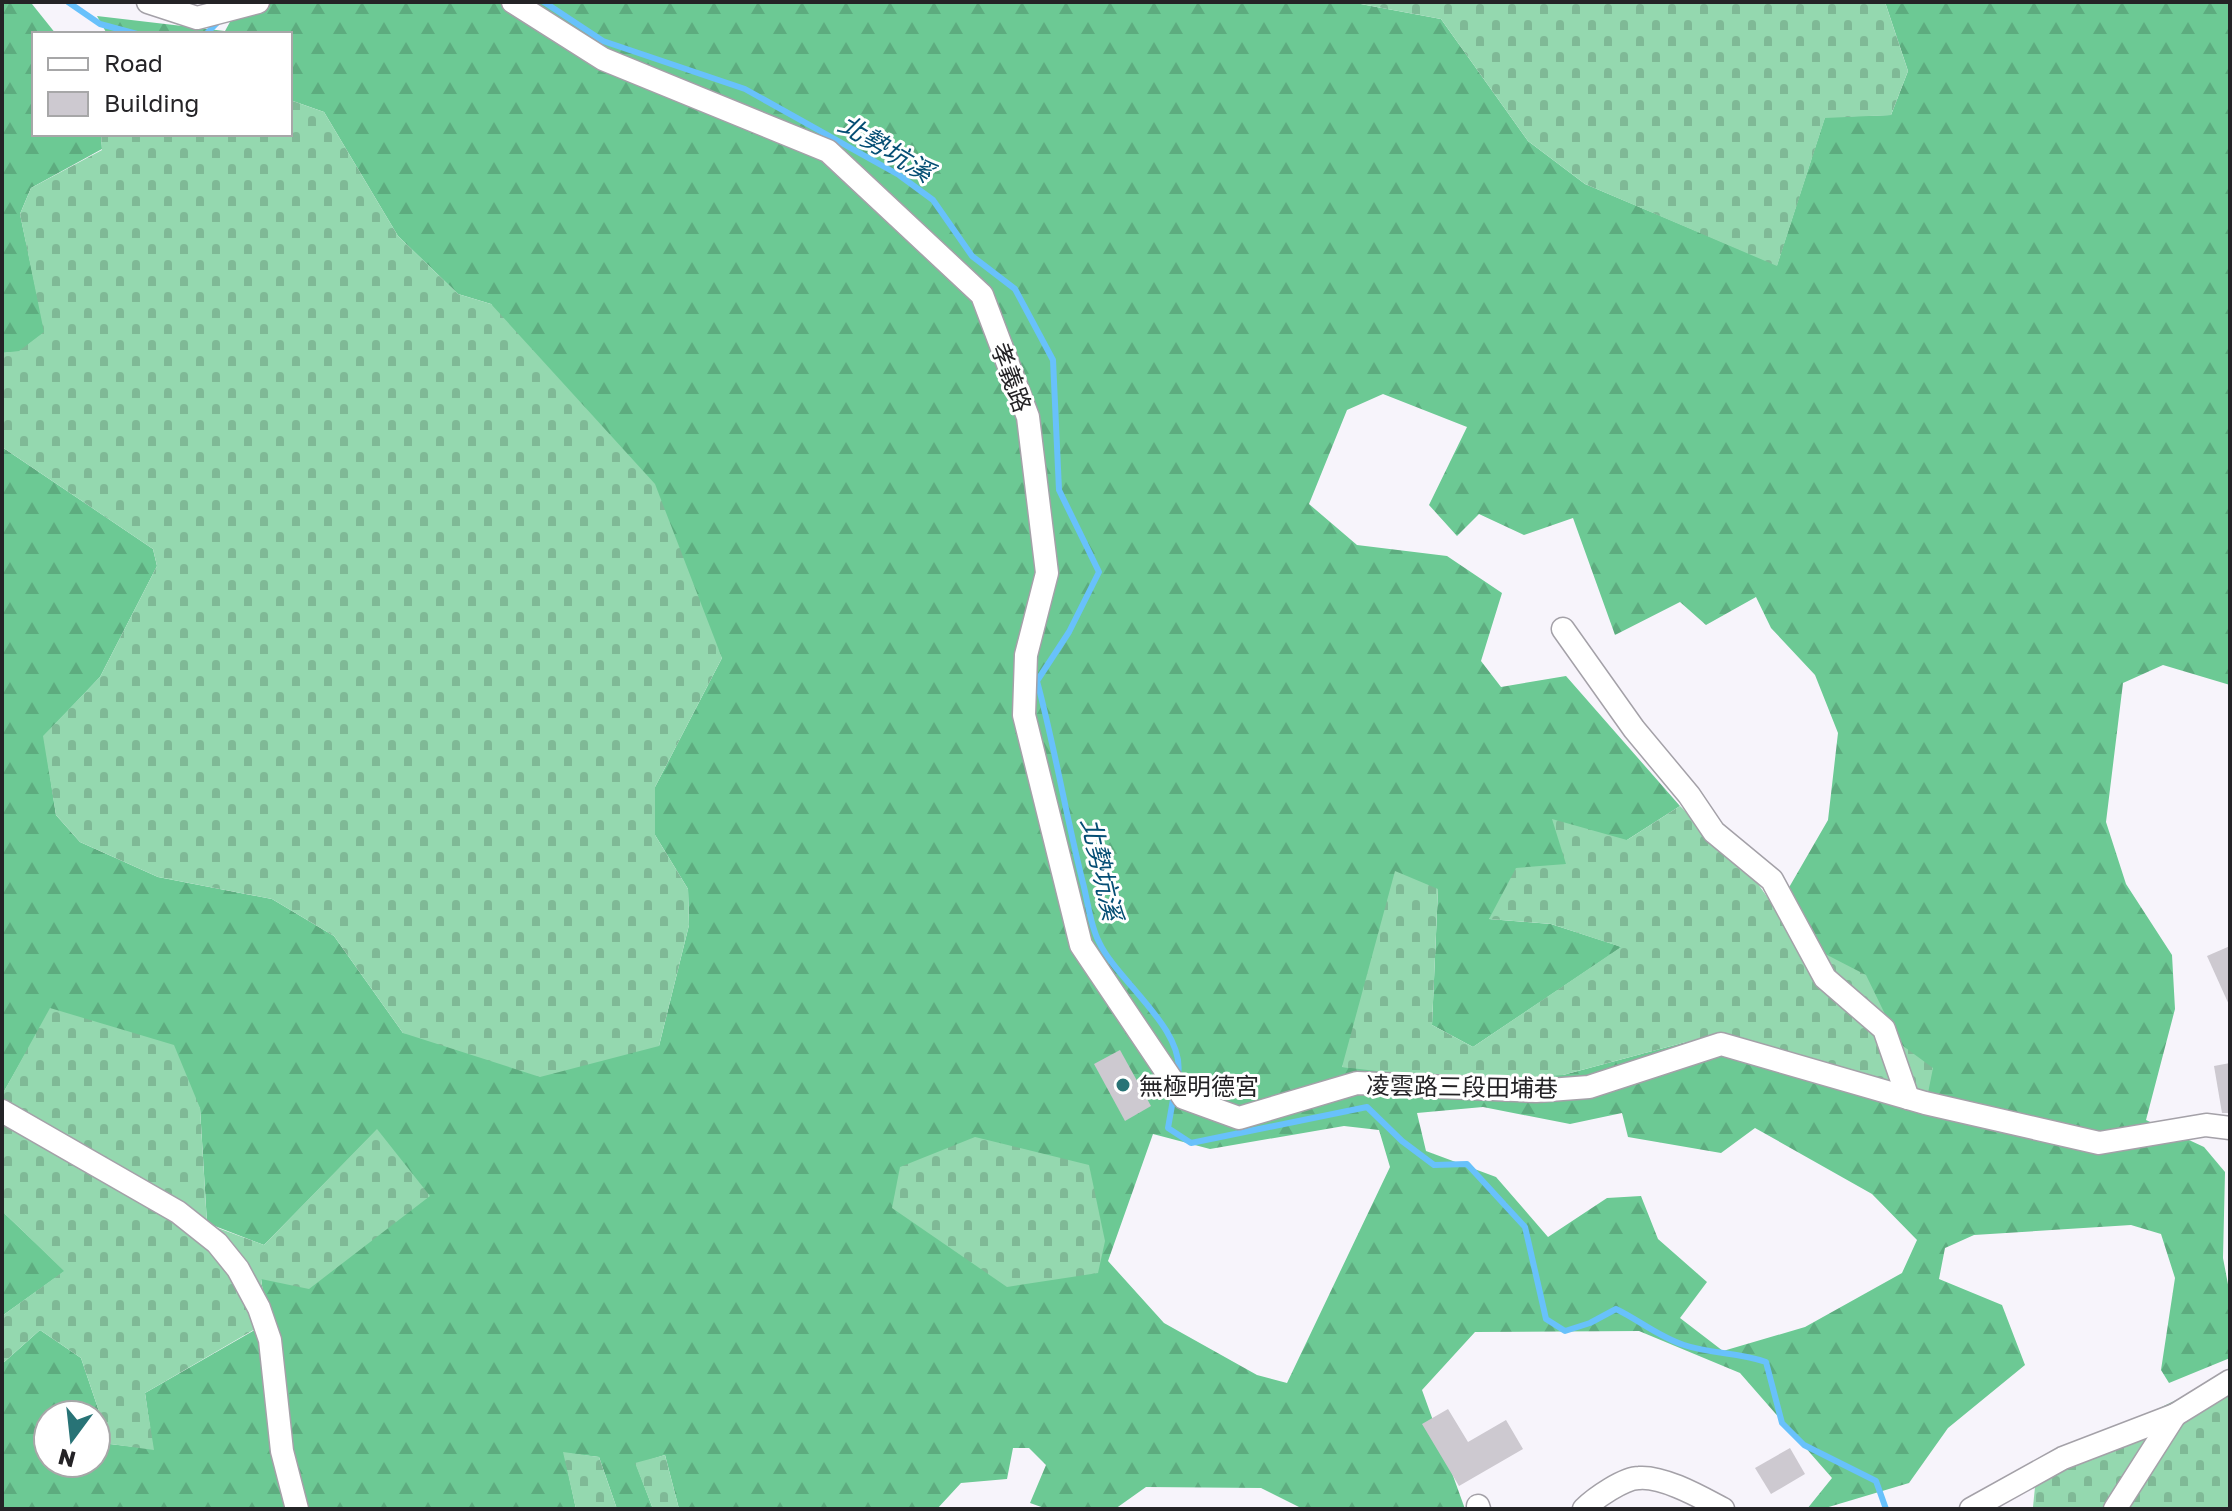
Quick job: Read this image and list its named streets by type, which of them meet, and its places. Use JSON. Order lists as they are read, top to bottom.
{
  "streets": {
    "street": ["孝義路", "凌雲路三段田埔巷"]
  },
  "crossings": [
    ["孝義路", "凌雲路三段田埔巷"]
  ],
  "water": ["北勢坑溪"],
  "places": ["無極明德宮"],
  "legend": ["Road", "Building"],
  "north": "bottom"
}
